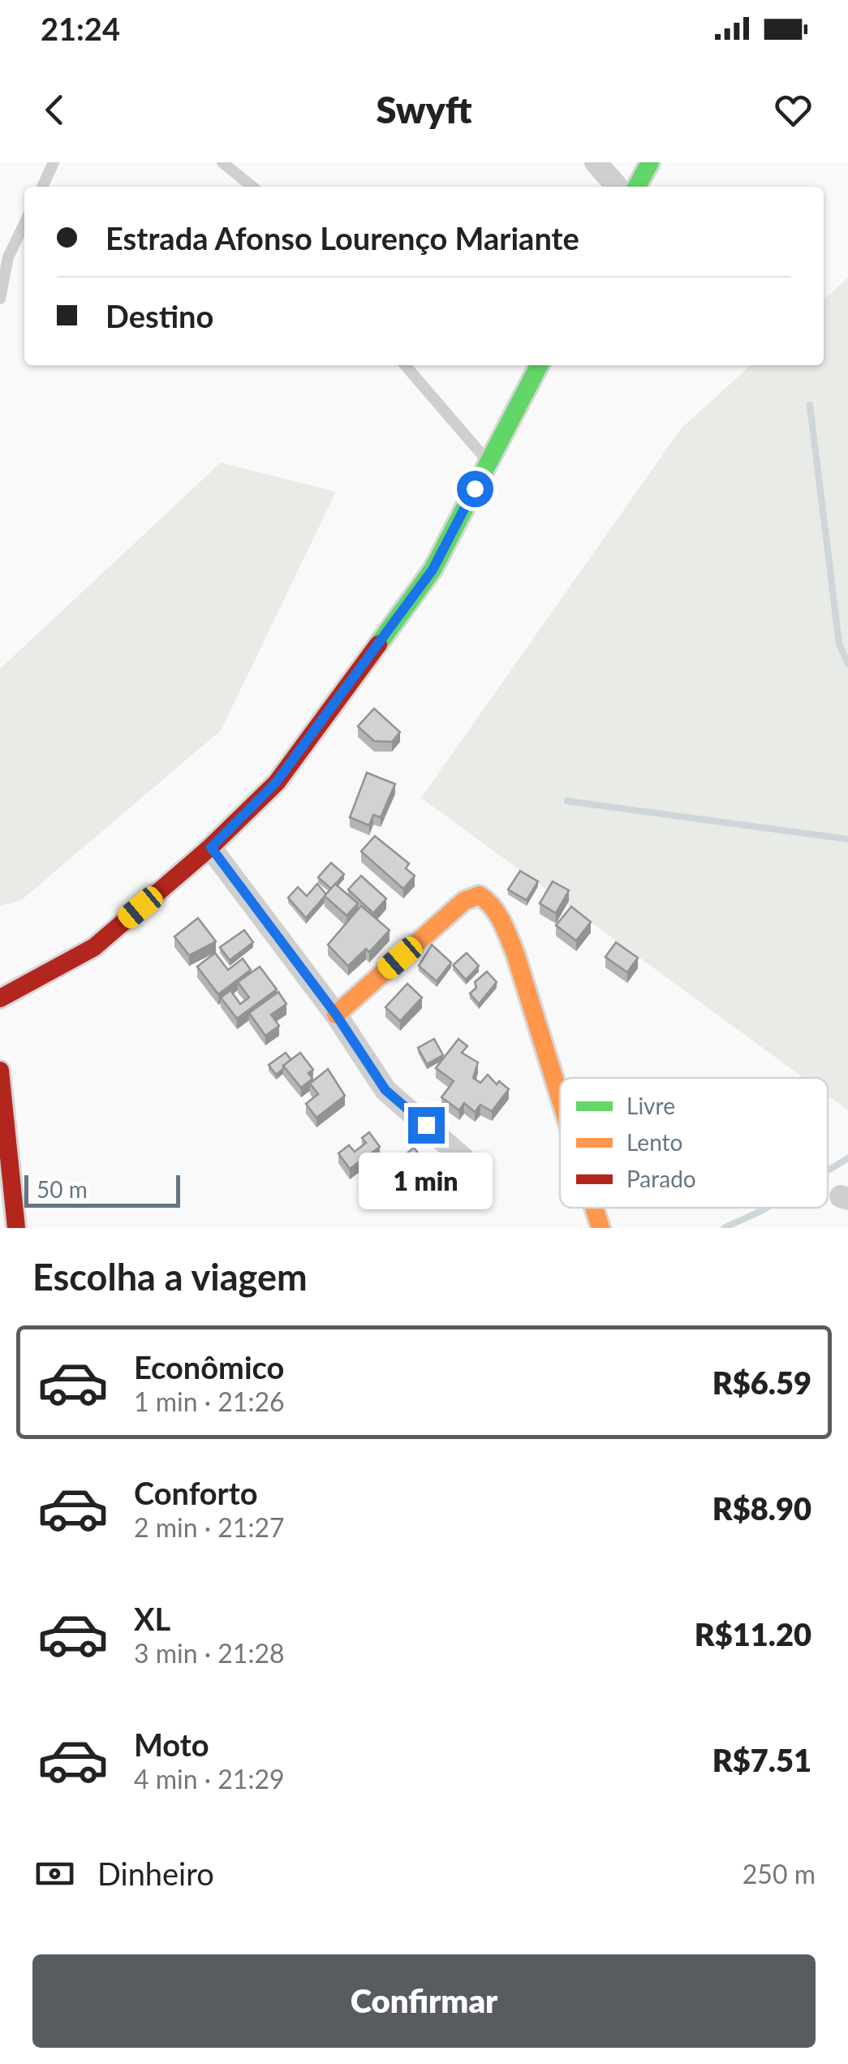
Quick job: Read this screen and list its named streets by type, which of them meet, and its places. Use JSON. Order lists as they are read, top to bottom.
{
  "legend": ["Livre", "Lento", "Parado"],
  "scale_bar": "50 m",
  "page": {
    "status": "21:24",
    "header": "Swyft",
    "banner": ["Estrada Afonso Lourenço Mariante", "Destino"],
    "bubble": "1 min",
    "scale": "50 m",
    "heading": "Escolha a viagem",
    "list": [
      {
        "name": "Econômico",
        "note": "1 min · 21:26",
        "value": "R$6.59"
      },
      {
        "name": "Conforto",
        "note": "2 min · 21:27",
        "value": "R$8.90"
      },
      {
        "name": "XL",
        "note": "3 min · 21:28",
        "value": "R$11.20"
      },
      {
        "name": "Moto",
        "note": "4 min · 21:29",
        "value": "R$7.51"
      }
    ],
    "pay": ["Dinheiro", "250 m"],
    "buttons": "Confirmar"
  }
}
